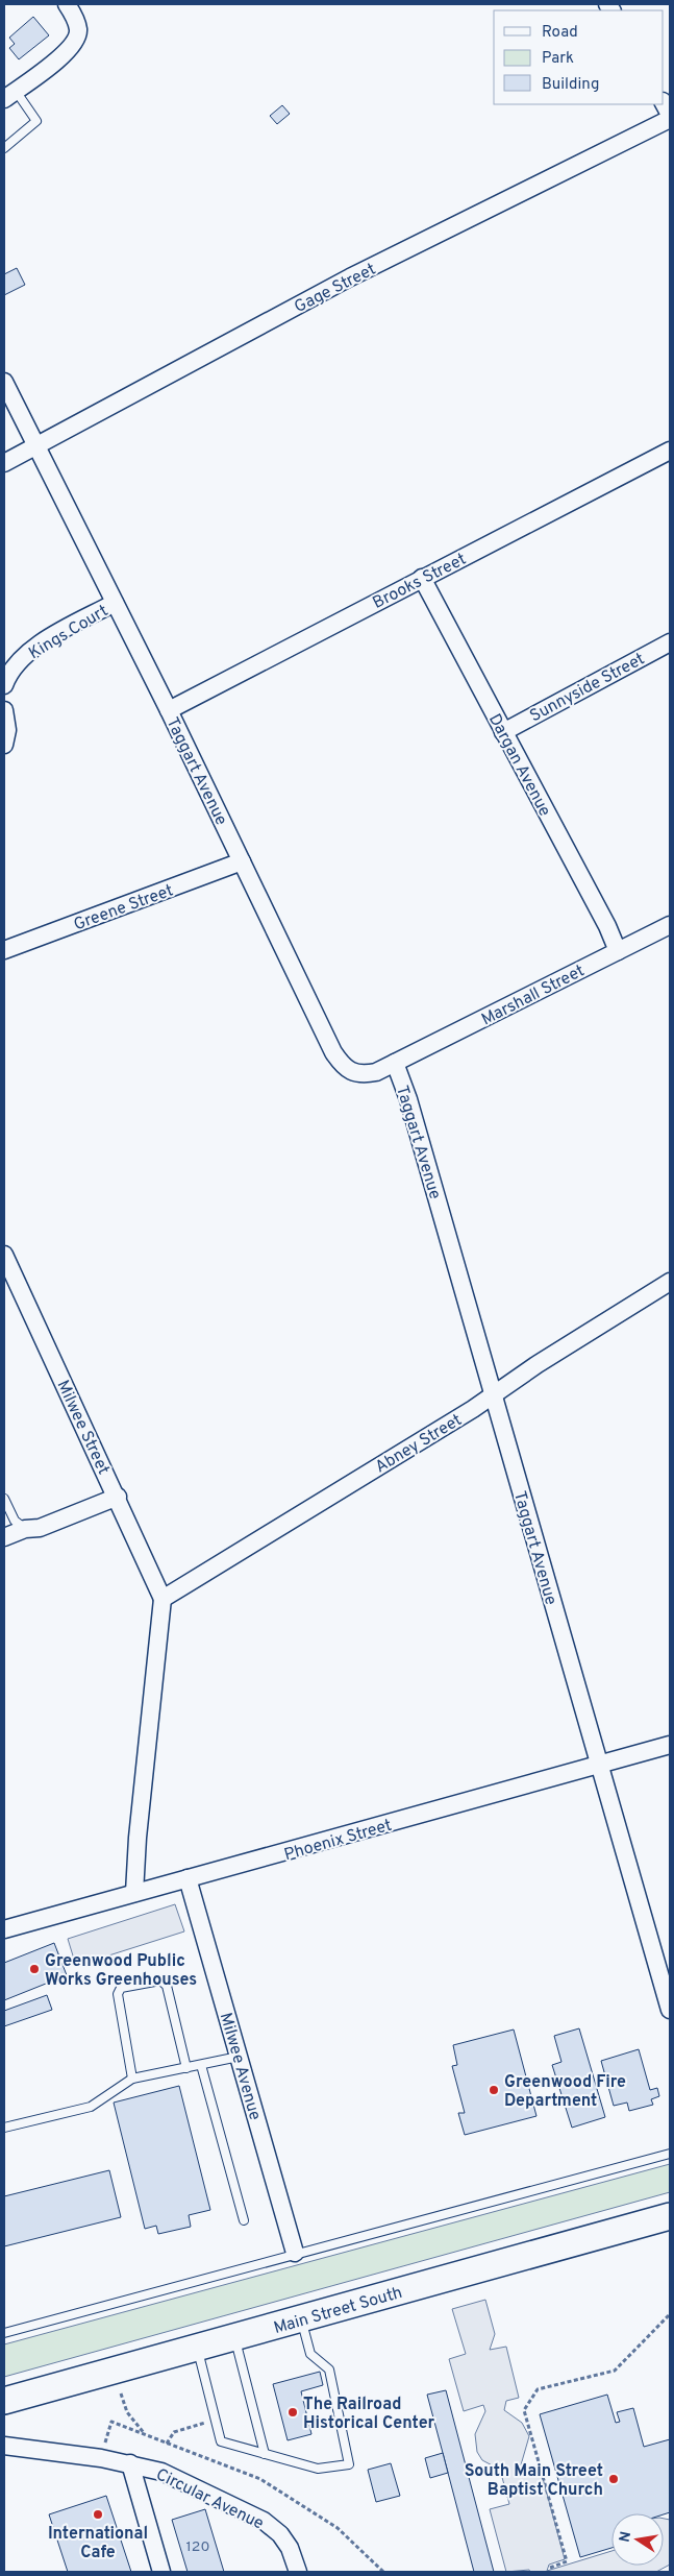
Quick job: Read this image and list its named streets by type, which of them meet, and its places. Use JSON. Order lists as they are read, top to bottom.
{
  "streets": {
    "main road": ["Main Street South"],
    "street": [
      "Gage Street",
      "Brooks Street",
      "Kings Court",
      "Sunnyside Street",
      "Dargan Avenue",
      "Taggart Avenue",
      "Greene Street",
      "Marshall Street",
      "Milwee Street",
      "Abney Street",
      "Phoenix Street",
      "Milwee Avenue",
      "Circular Avenue"
    ]
  },
  "crossings": [
    ["Gage Street", "Taggart Avenue"],
    ["Brooks Street", "Dargan Avenue"],
    ["Brooks Street", "Taggart Avenue"],
    ["Kings Court", "Taggart Avenue"],
    ["Sunnyside Street", "Dargan Avenue"],
    ["Dargan Avenue", "Marshall Street"],
    ["Taggart Avenue", "Greene Street"],
    ["Taggart Avenue", "Marshall Street"],
    ["Taggart Avenue", "Abney Street"],
    ["Taggart Avenue", "Phoenix Street"],
    ["Milwee Street", "Abney Street"],
    ["Phoenix Street", "Milwee Avenue"]
  ],
  "places": [
    "Greenwood Public Works Greenhouses",
    "Greenwood Fire Department",
    "The Railroad Historical Center",
    "South Main Street Baptist Church",
    "International Cafe"
  ],
  "house_numbers": ["120"],
  "legend": ["Road", "Park", "Building"],
  "north": "left"
}
